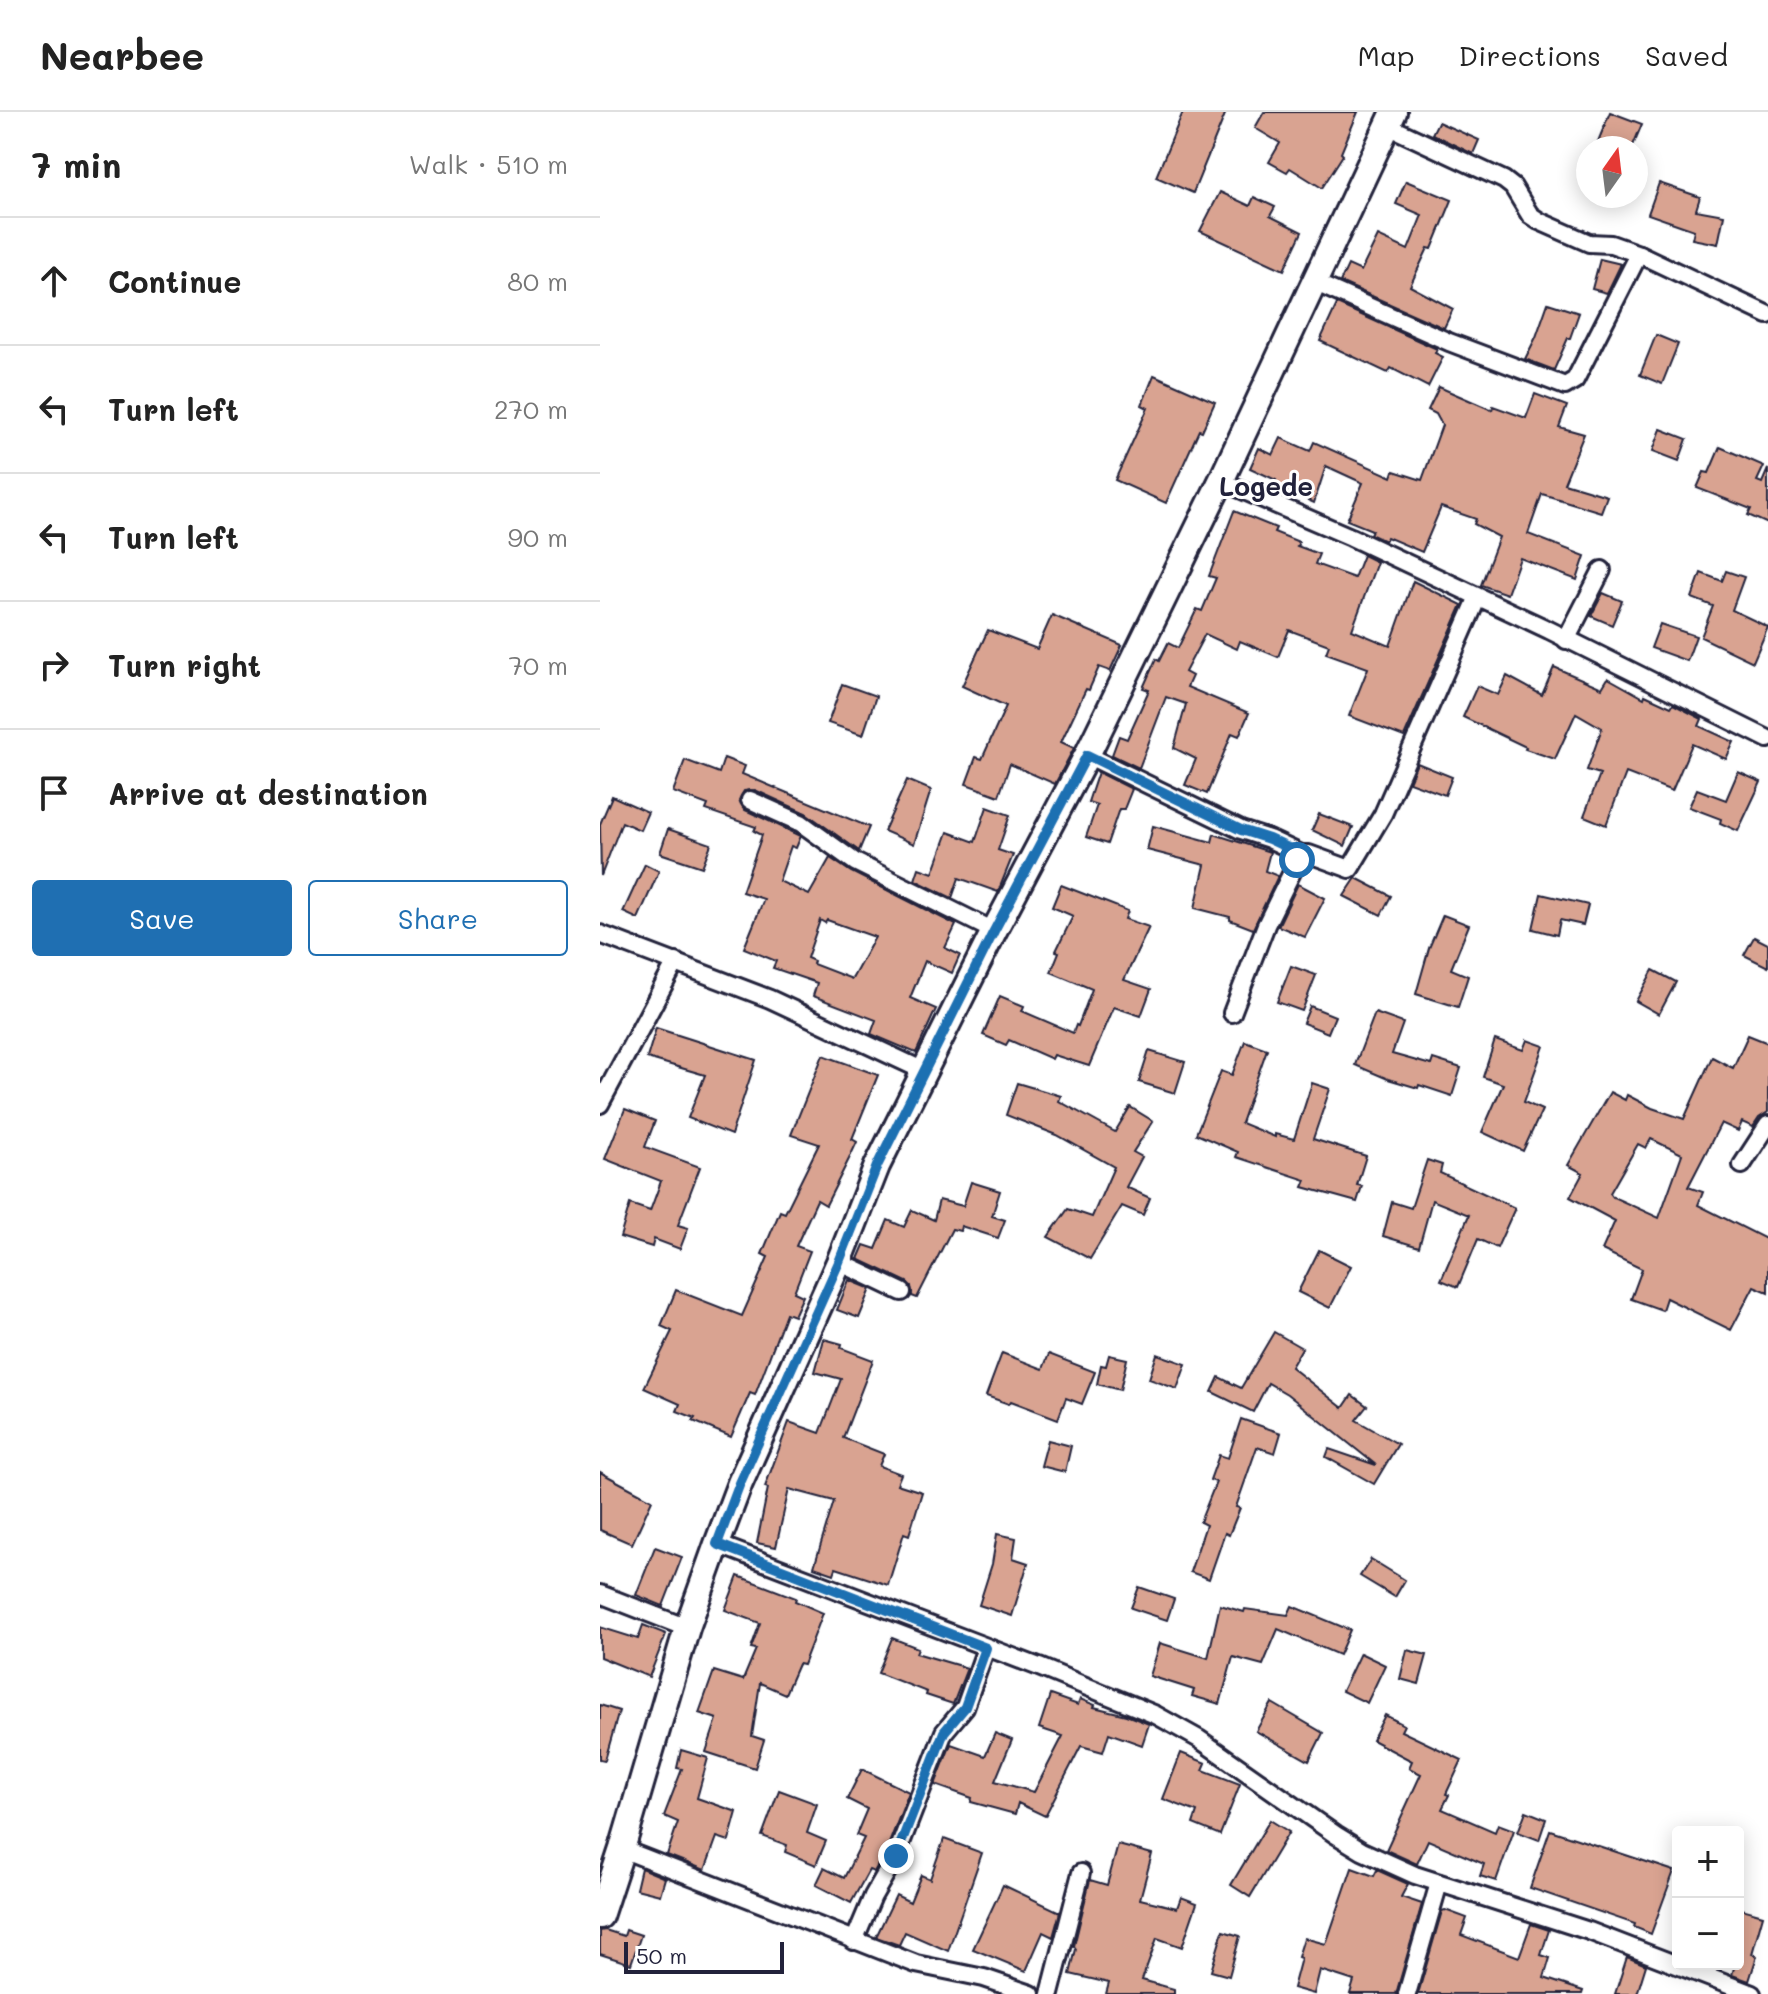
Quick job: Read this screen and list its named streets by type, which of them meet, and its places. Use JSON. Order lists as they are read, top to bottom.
{
  "districts": ["Logede"],
  "scale_bar": "50 m",
  "north": "top",
  "page": {
    "header": "Nearbee",
    "nav": ["Map", "Directions", "Saved"],
    "heading": ["7 min", "Walk · 510 m"],
    "list": [
      ["Continue", "80 m"],
      ["Turn left", "270 m"],
      ["Turn left", "90 m"],
      ["Turn right", "70 m"],
      "Arrive at destination"
    ],
    "buttons": ["Save", "Share"],
    "map_buttons": ["+", "−"],
    "scale": "50 m"
  }
}
